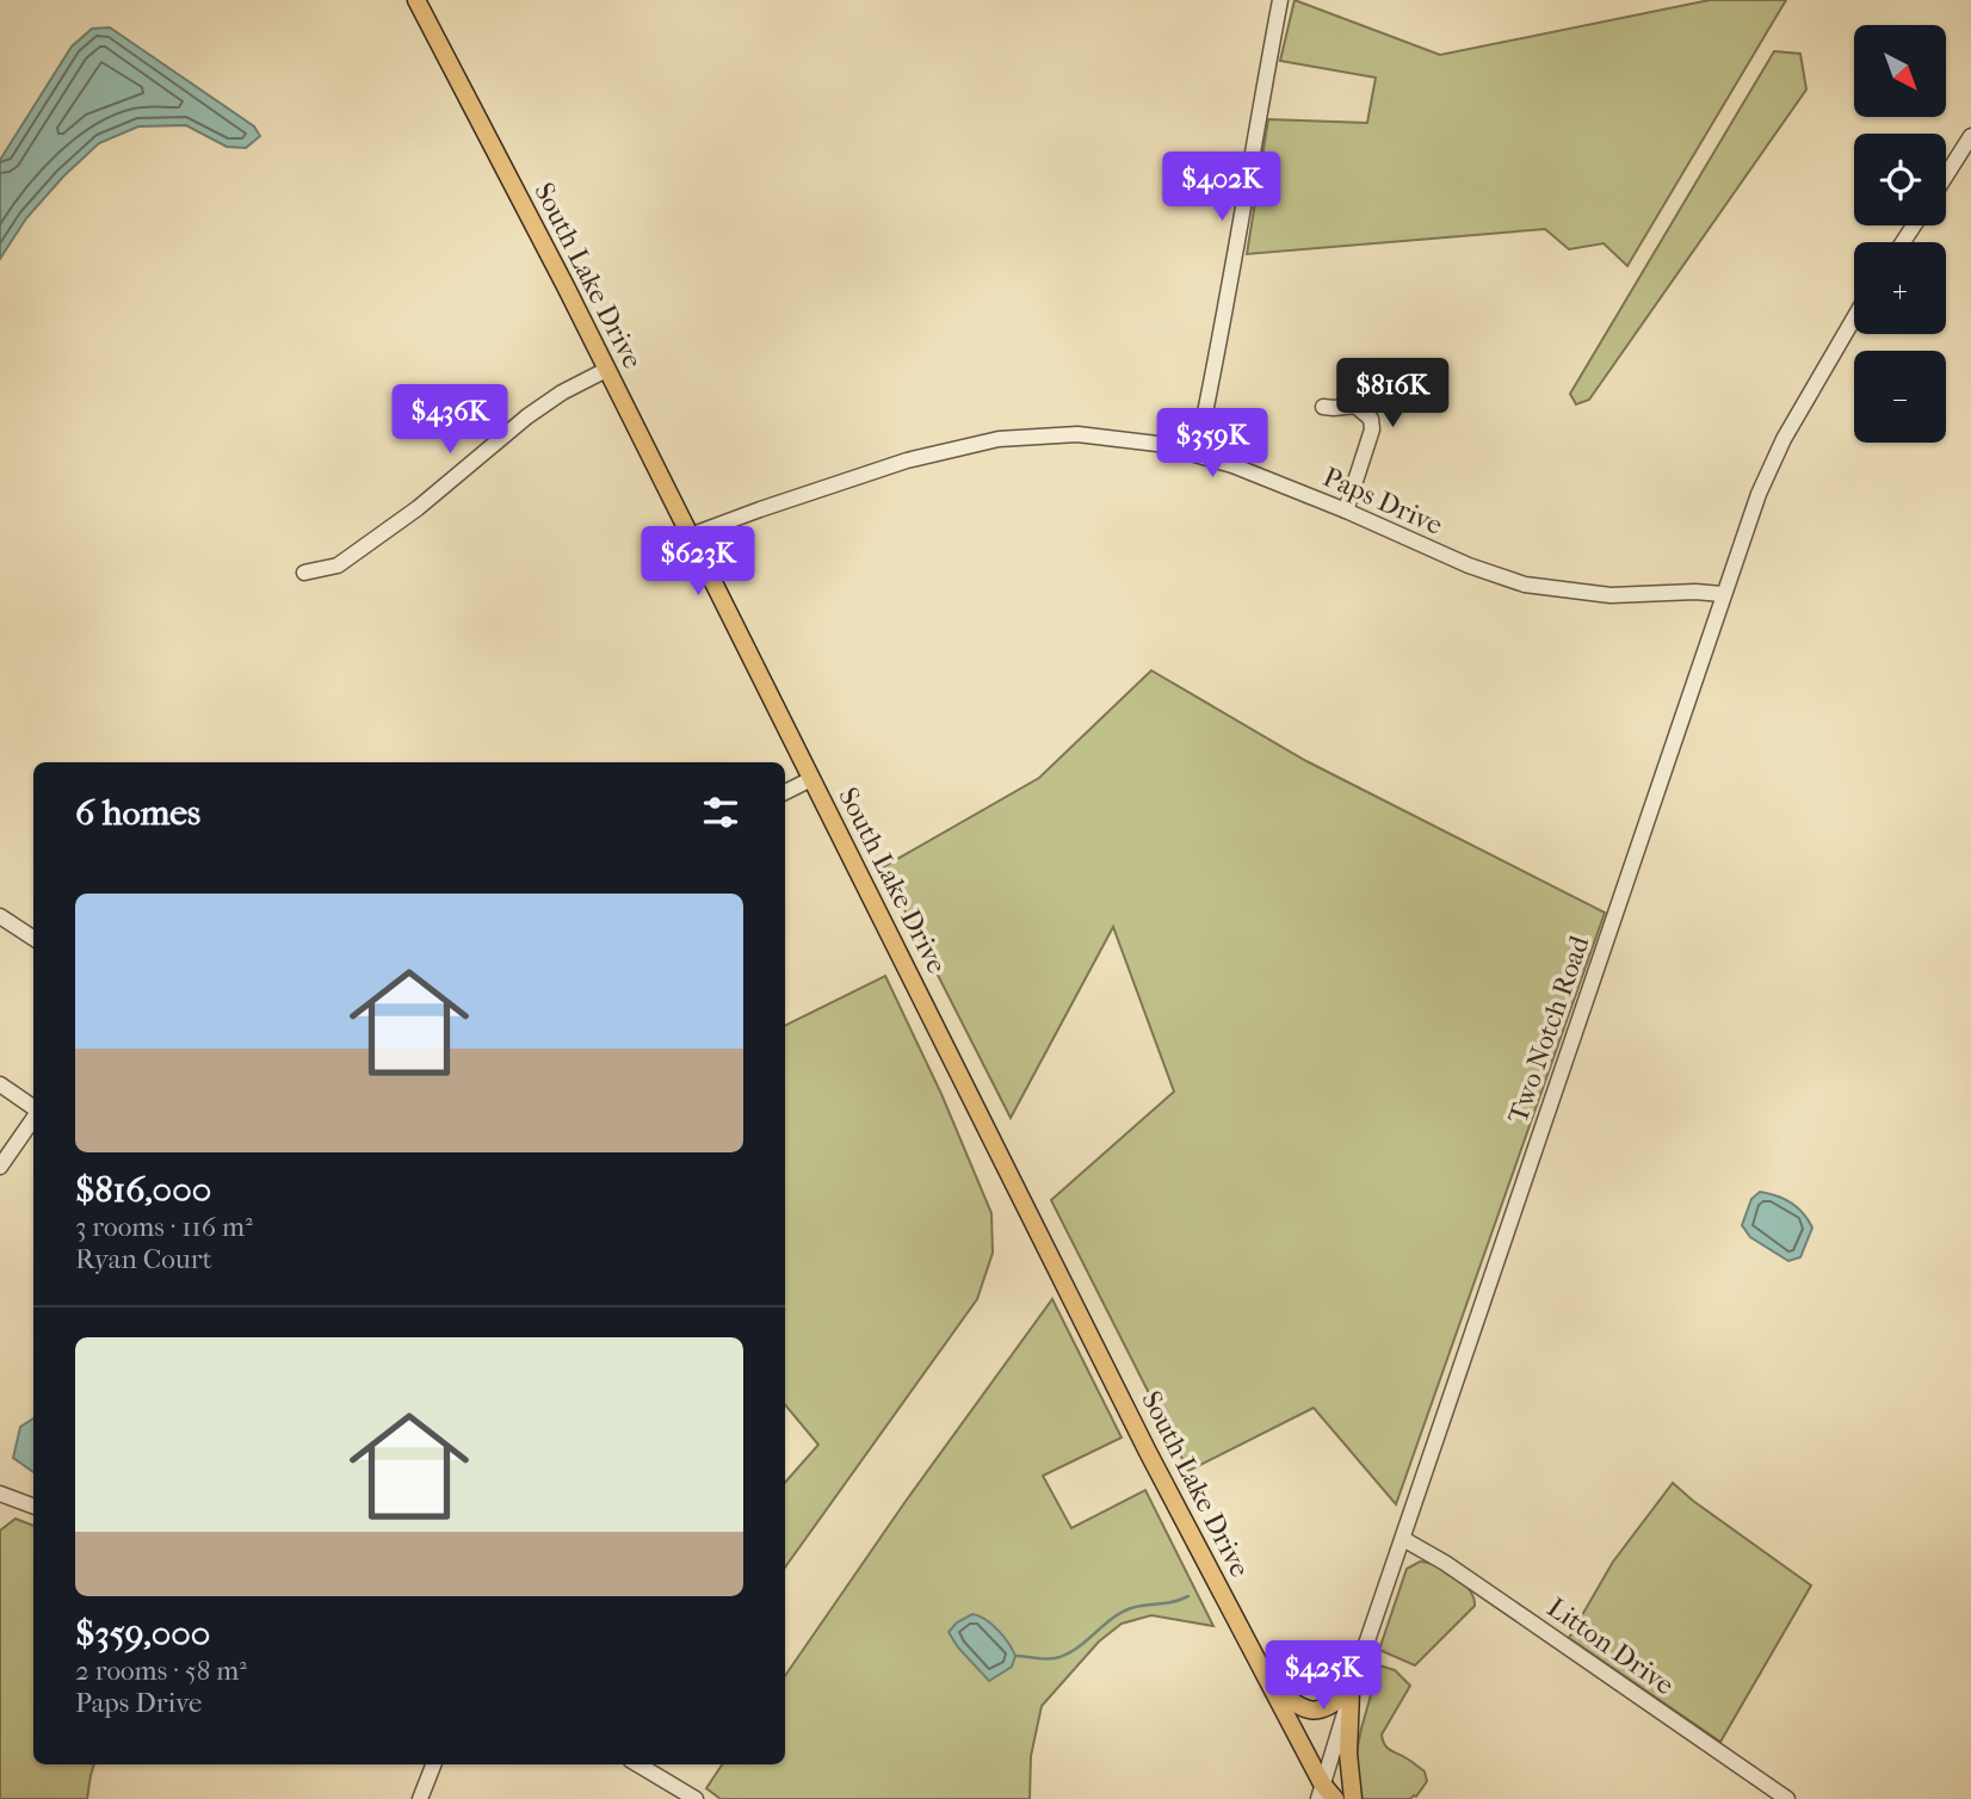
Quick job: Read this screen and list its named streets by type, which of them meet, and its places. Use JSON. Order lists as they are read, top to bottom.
{
  "streets": {
    "main road": ["South Lake Drive"],
    "street": ["Paps Drive", "Two Notch Road", "Litton Drive"]
  },
  "crossings": [
    ["South Lake Drive", "Paps Drive"],
    ["South Lake Drive", "Two Notch Road"],
    ["Paps Drive", "Two Notch Road"],
    ["Two Notch Road", "Litton Drive"]
  ],
  "north": "bottom right",
  "page": {
    "map_buttons": ["+", "−"],
    "price": [
      "$402K",
      "$816K",
      "$436K",
      "$359K",
      "$623K",
      "$425K"
    ],
    "heading": "6 homes",
    "list": [
      {
        "name": "$816,000",
        "note": "3 rooms · 116 m² · Ryan Court"
      },
      {
        "name": "$359,000",
        "note": "2 rooms · 58 m² · Paps Drive"
      }
    ]
  }
}
